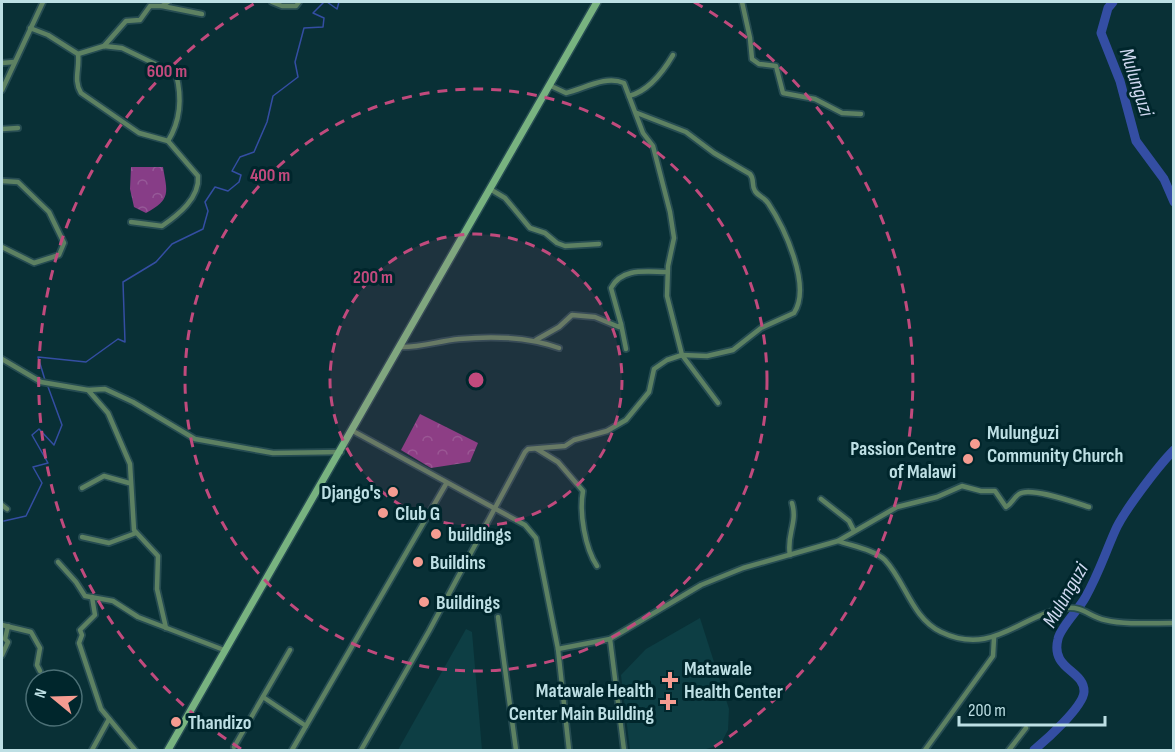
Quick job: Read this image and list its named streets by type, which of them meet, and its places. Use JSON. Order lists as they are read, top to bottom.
{
  "water": ["Mulunguzi"],
  "places": {
    "other": [
      "Mulunguzi Community Church",
      "Passion Centre of Malawi",
      "Django's",
      "Club G",
      "buildings",
      "Buildins",
      "Buildings",
      "Thandizo"
    ],
    "health": ["Matawale Health Center", "Matawale Health Center Main Building"]
  },
  "scale_bar": "200 m",
  "north": "left",
  "rings": ["600 m", "400 m", "200 m"]
}
